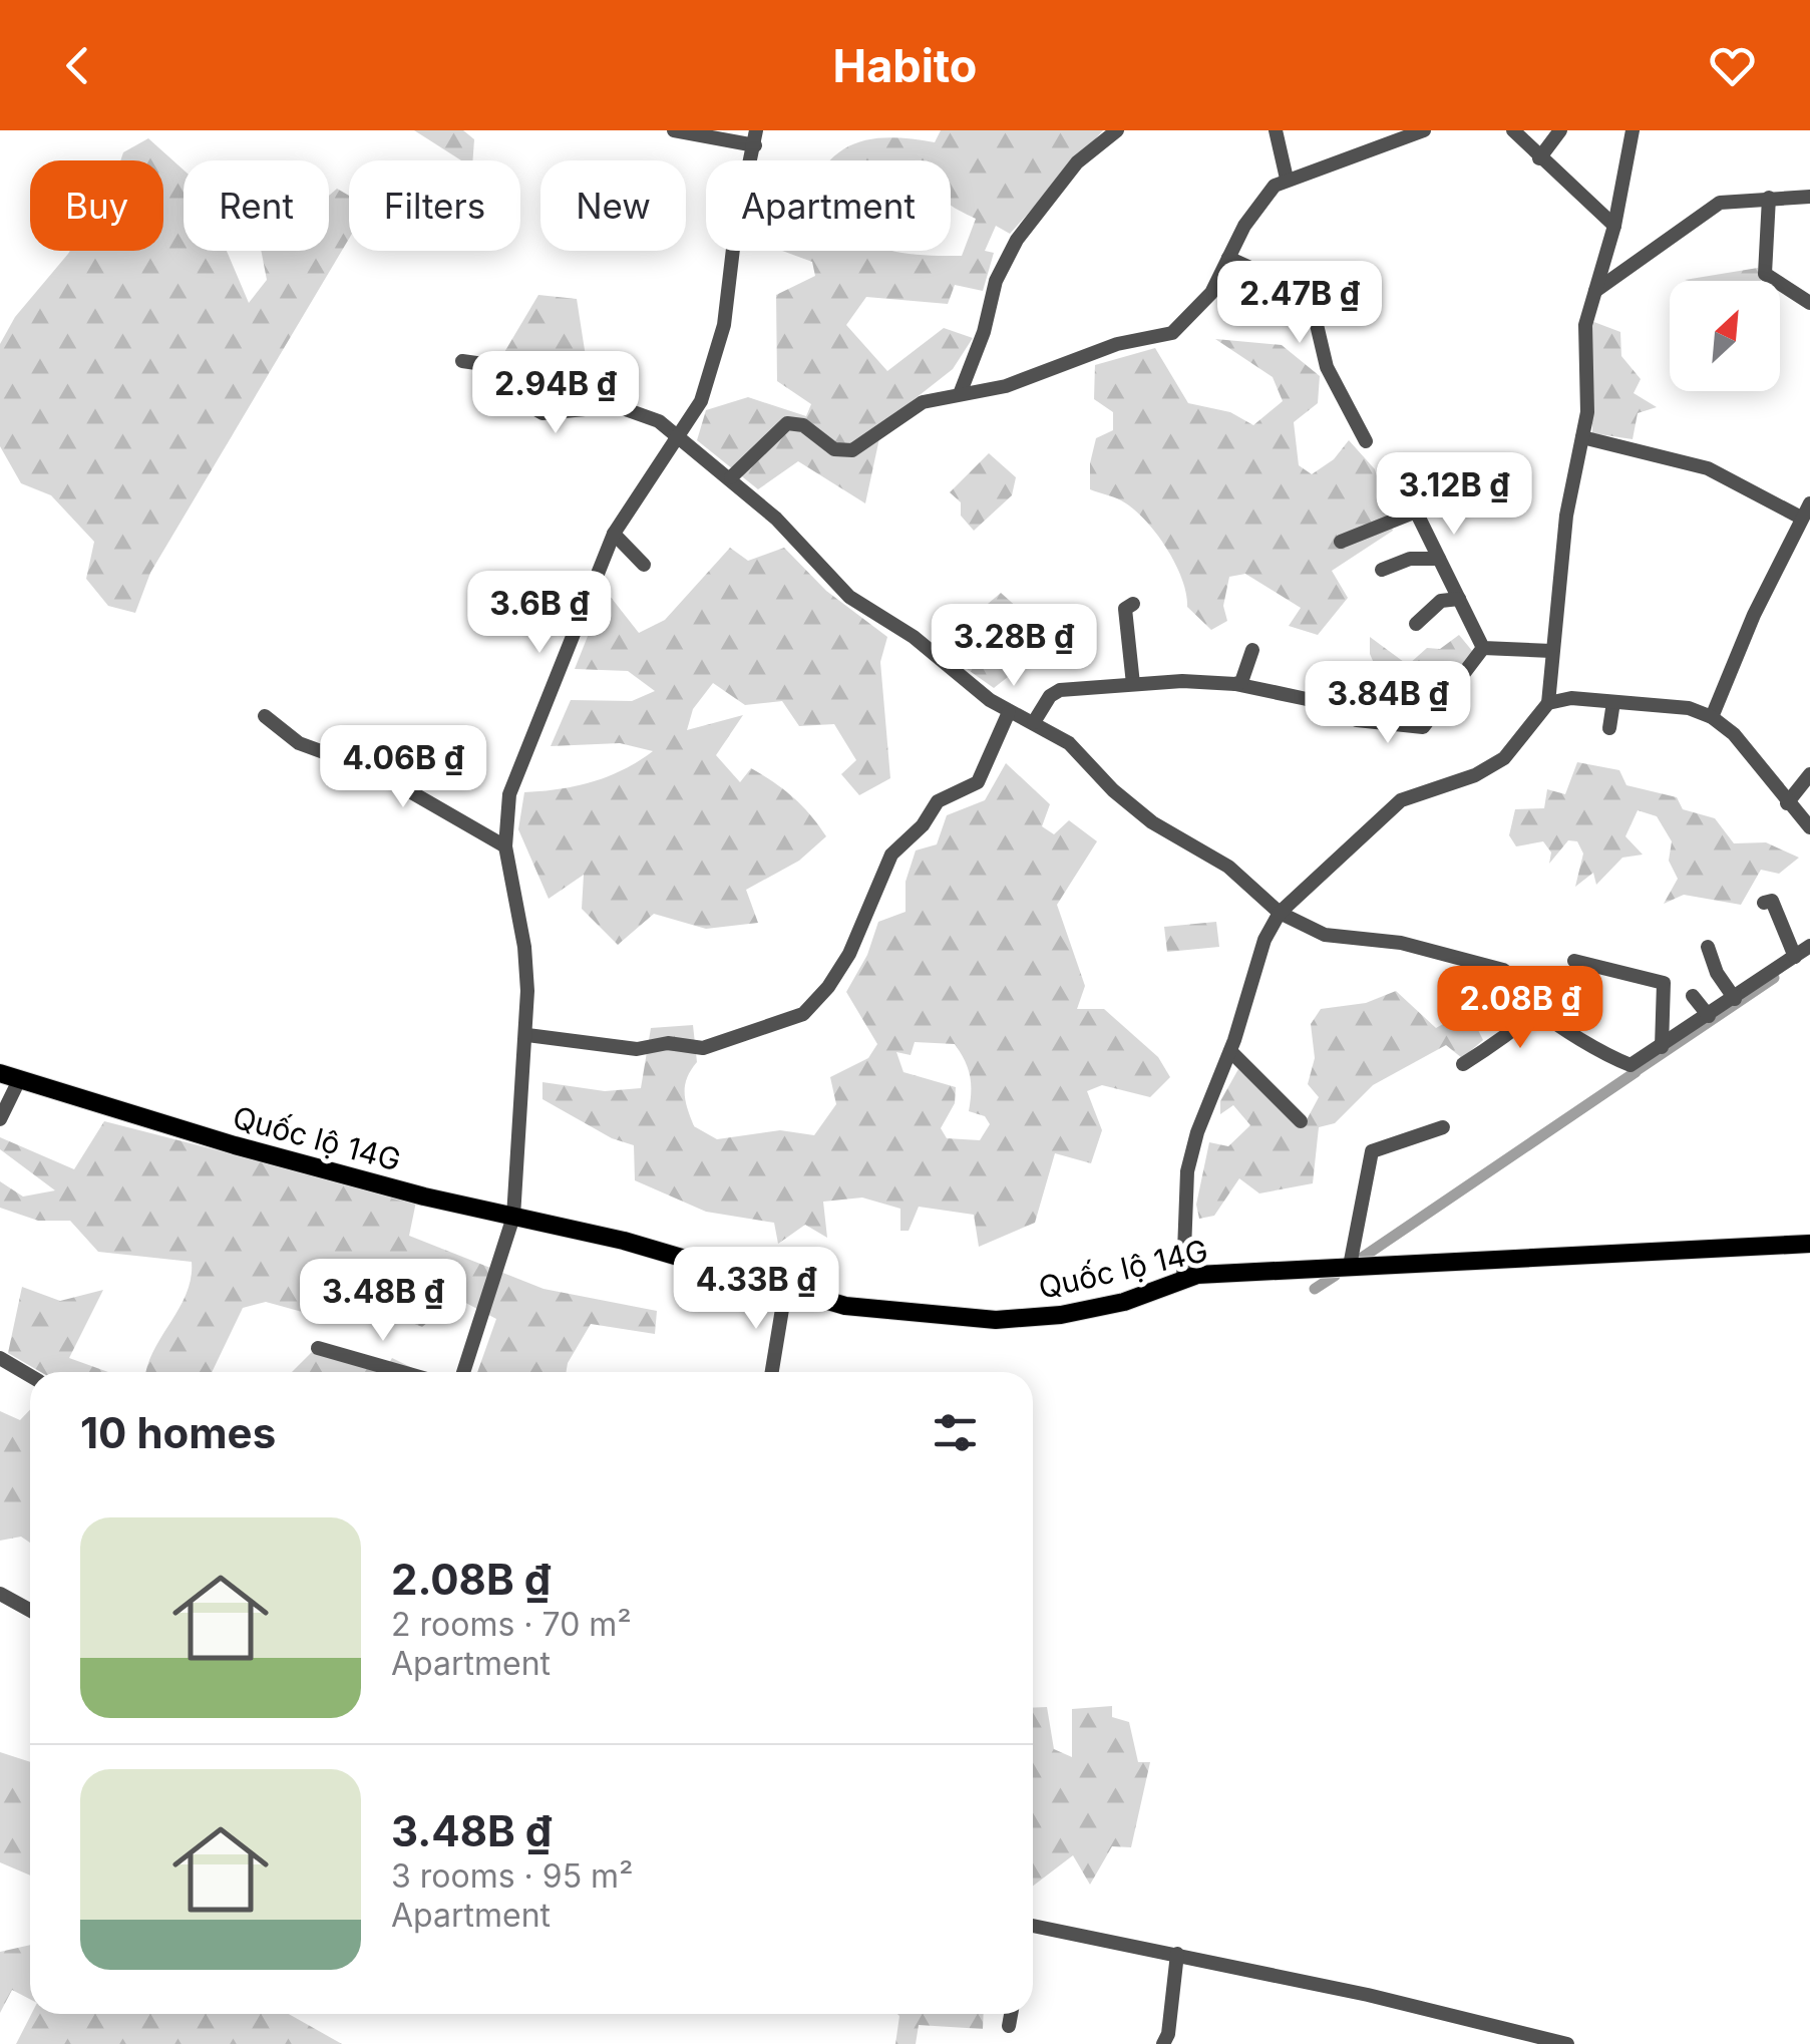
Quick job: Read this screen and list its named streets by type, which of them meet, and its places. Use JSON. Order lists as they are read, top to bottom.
{
  "streets": {
    "main road": ["Quốc lộ 14G"]
  },
  "north": "top right",
  "page": {
    "header": "Habito",
    "chip": [
      "Buy",
      "Rent",
      "Filters",
      "New",
      "Apartment"
    ],
    "price": [
      "2.47B ₫",
      "2.94B ₫",
      "3.12B ₫",
      "3.6B ₫",
      "3.28B ₫",
      "3.84B ₫",
      "4.06B ₫",
      "2.08B ₫",
      "4.33B ₫",
      "3.48B ₫"
    ],
    "heading": "10 homes",
    "list": [
      {
        "name": "2.08B ₫",
        "note": "2 rooms · 70 m² · Apartment"
      },
      {
        "name": "3.48B ₫",
        "note": "3 rooms · 95 m² · Apartment"
      }
    ]
  }
}
